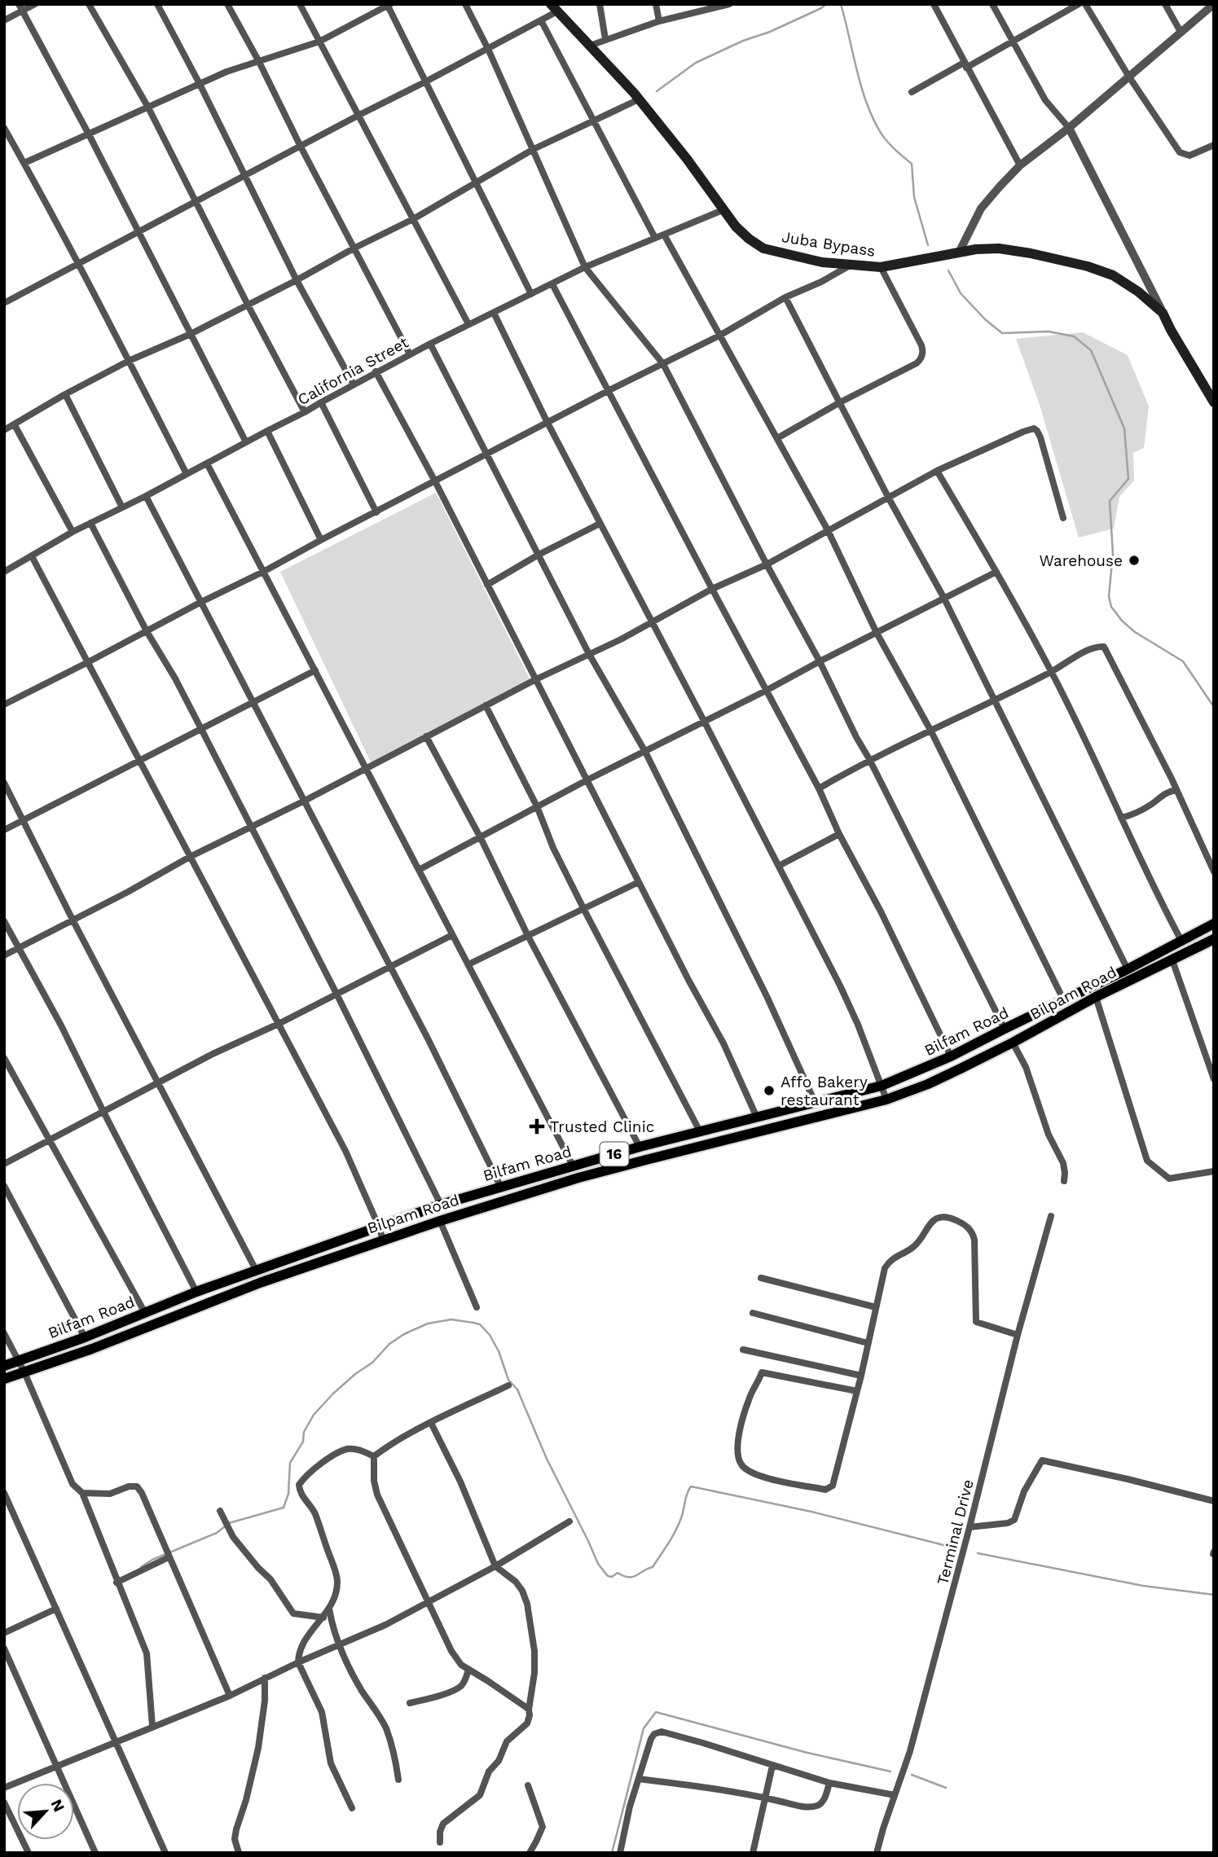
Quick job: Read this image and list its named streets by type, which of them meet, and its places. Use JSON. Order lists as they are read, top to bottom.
{
  "streets": {
    "main road": [
      "Juba Bypass",
      "Bilpam Road",
      "Bilfam Road",
      "16"
    ],
    "street": ["California Street", "Terminal Drive"]
  },
  "crossings": [
    ["Juba Bypass", "California Street"]
  ],
  "places": {
    "other": ["Warehouse", "Affo Bakery restaurant"],
    "health": ["Trusted Clinic"]
  },
  "north": "top right"
}
